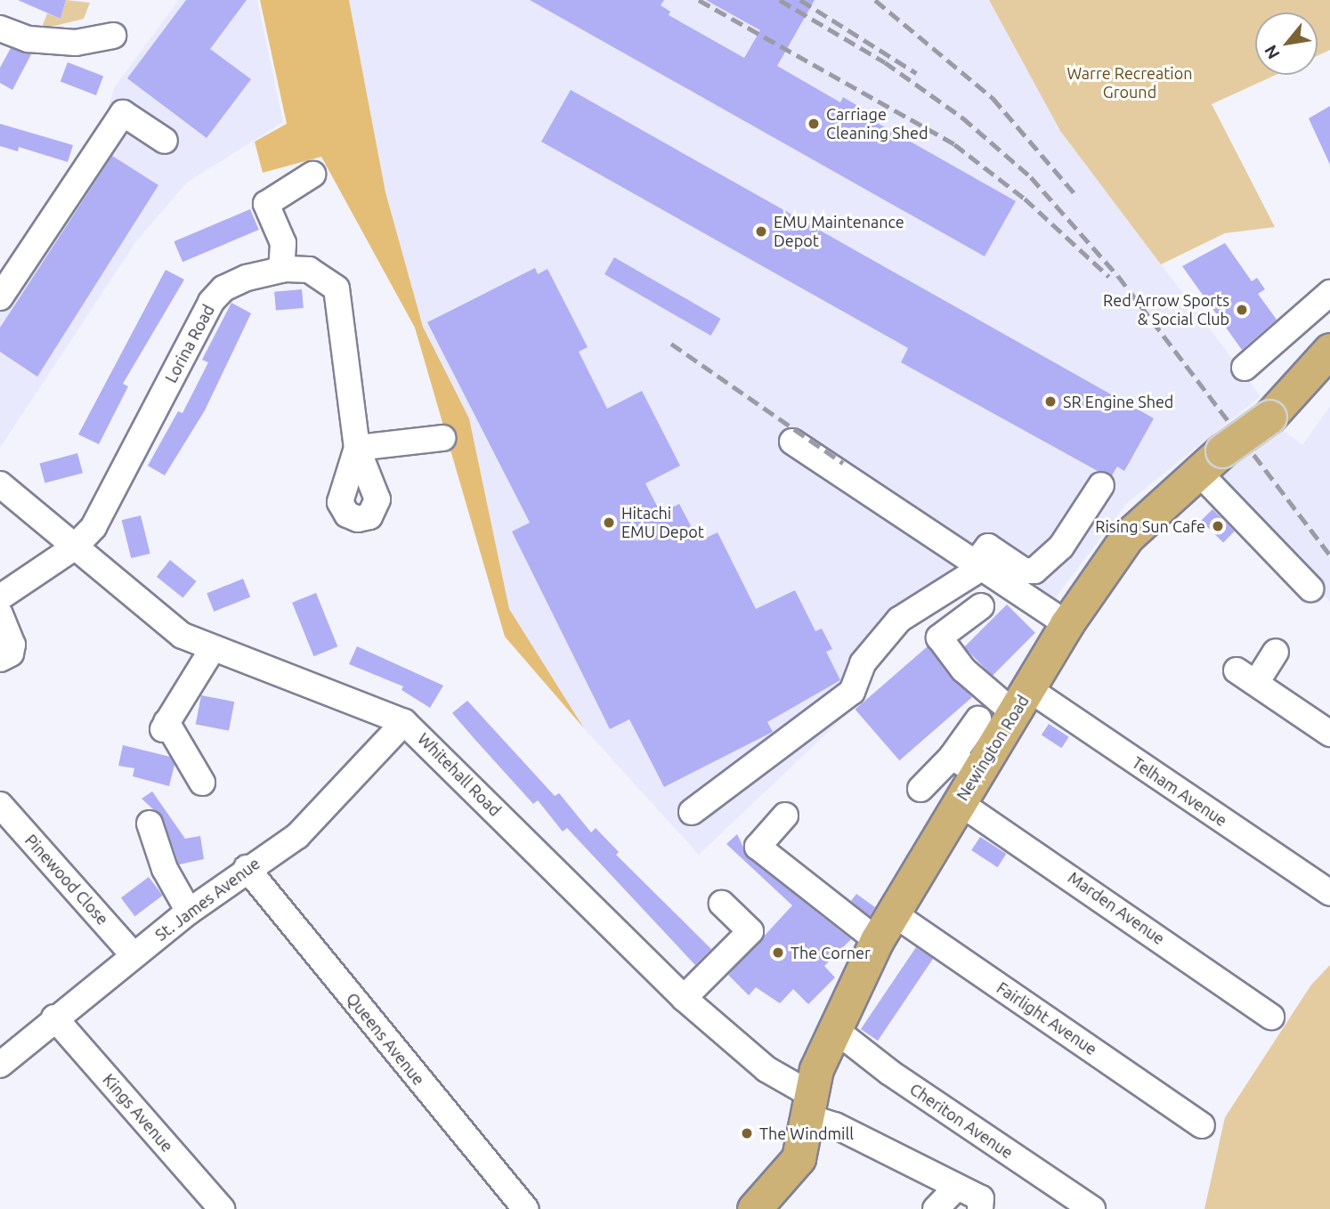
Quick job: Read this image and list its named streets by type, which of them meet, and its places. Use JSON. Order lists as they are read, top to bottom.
{
  "streets": {
    "main road": ["Newington Road"],
    "street": [
      "Lorina Road",
      "Whitehall Road",
      "Telham Avenue",
      "Pinewood Close",
      "St. James Avenue",
      "Marden Avenue",
      "Fairlight Avenue",
      "Queens Avenue",
      "Kings Avenue",
      "Cheriton Avenue"
    ]
  },
  "crossings": [
    ["Lorina Road", "Whitehall Road"],
    ["Newington Road", "Whitehall Road"],
    ["Newington Road", "Telham Avenue"],
    ["Newington Road", "Marden Avenue"],
    ["Newington Road", "Fairlight Avenue"],
    ["Newington Road", "Cheriton Avenue"],
    ["Whitehall Road", "St. James Avenue"],
    ["Pinewood Close", "St. James Avenue"],
    ["St. James Avenue", "Queens Avenue"],
    ["St. James Avenue", "Kings Avenue"]
  ],
  "parks": ["Warre Recreation Ground"],
  "places": [
    "Carriage Cleaning Shed",
    "EMU Maintenance Depot",
    "Red Arrow Sports & Social Club",
    "SR Engine Shed",
    "Hitachi EMU Depot",
    "Rising Sun Cafe",
    "The Corner",
    "The Windmill"
  ],
  "north": "bottom left"
}
